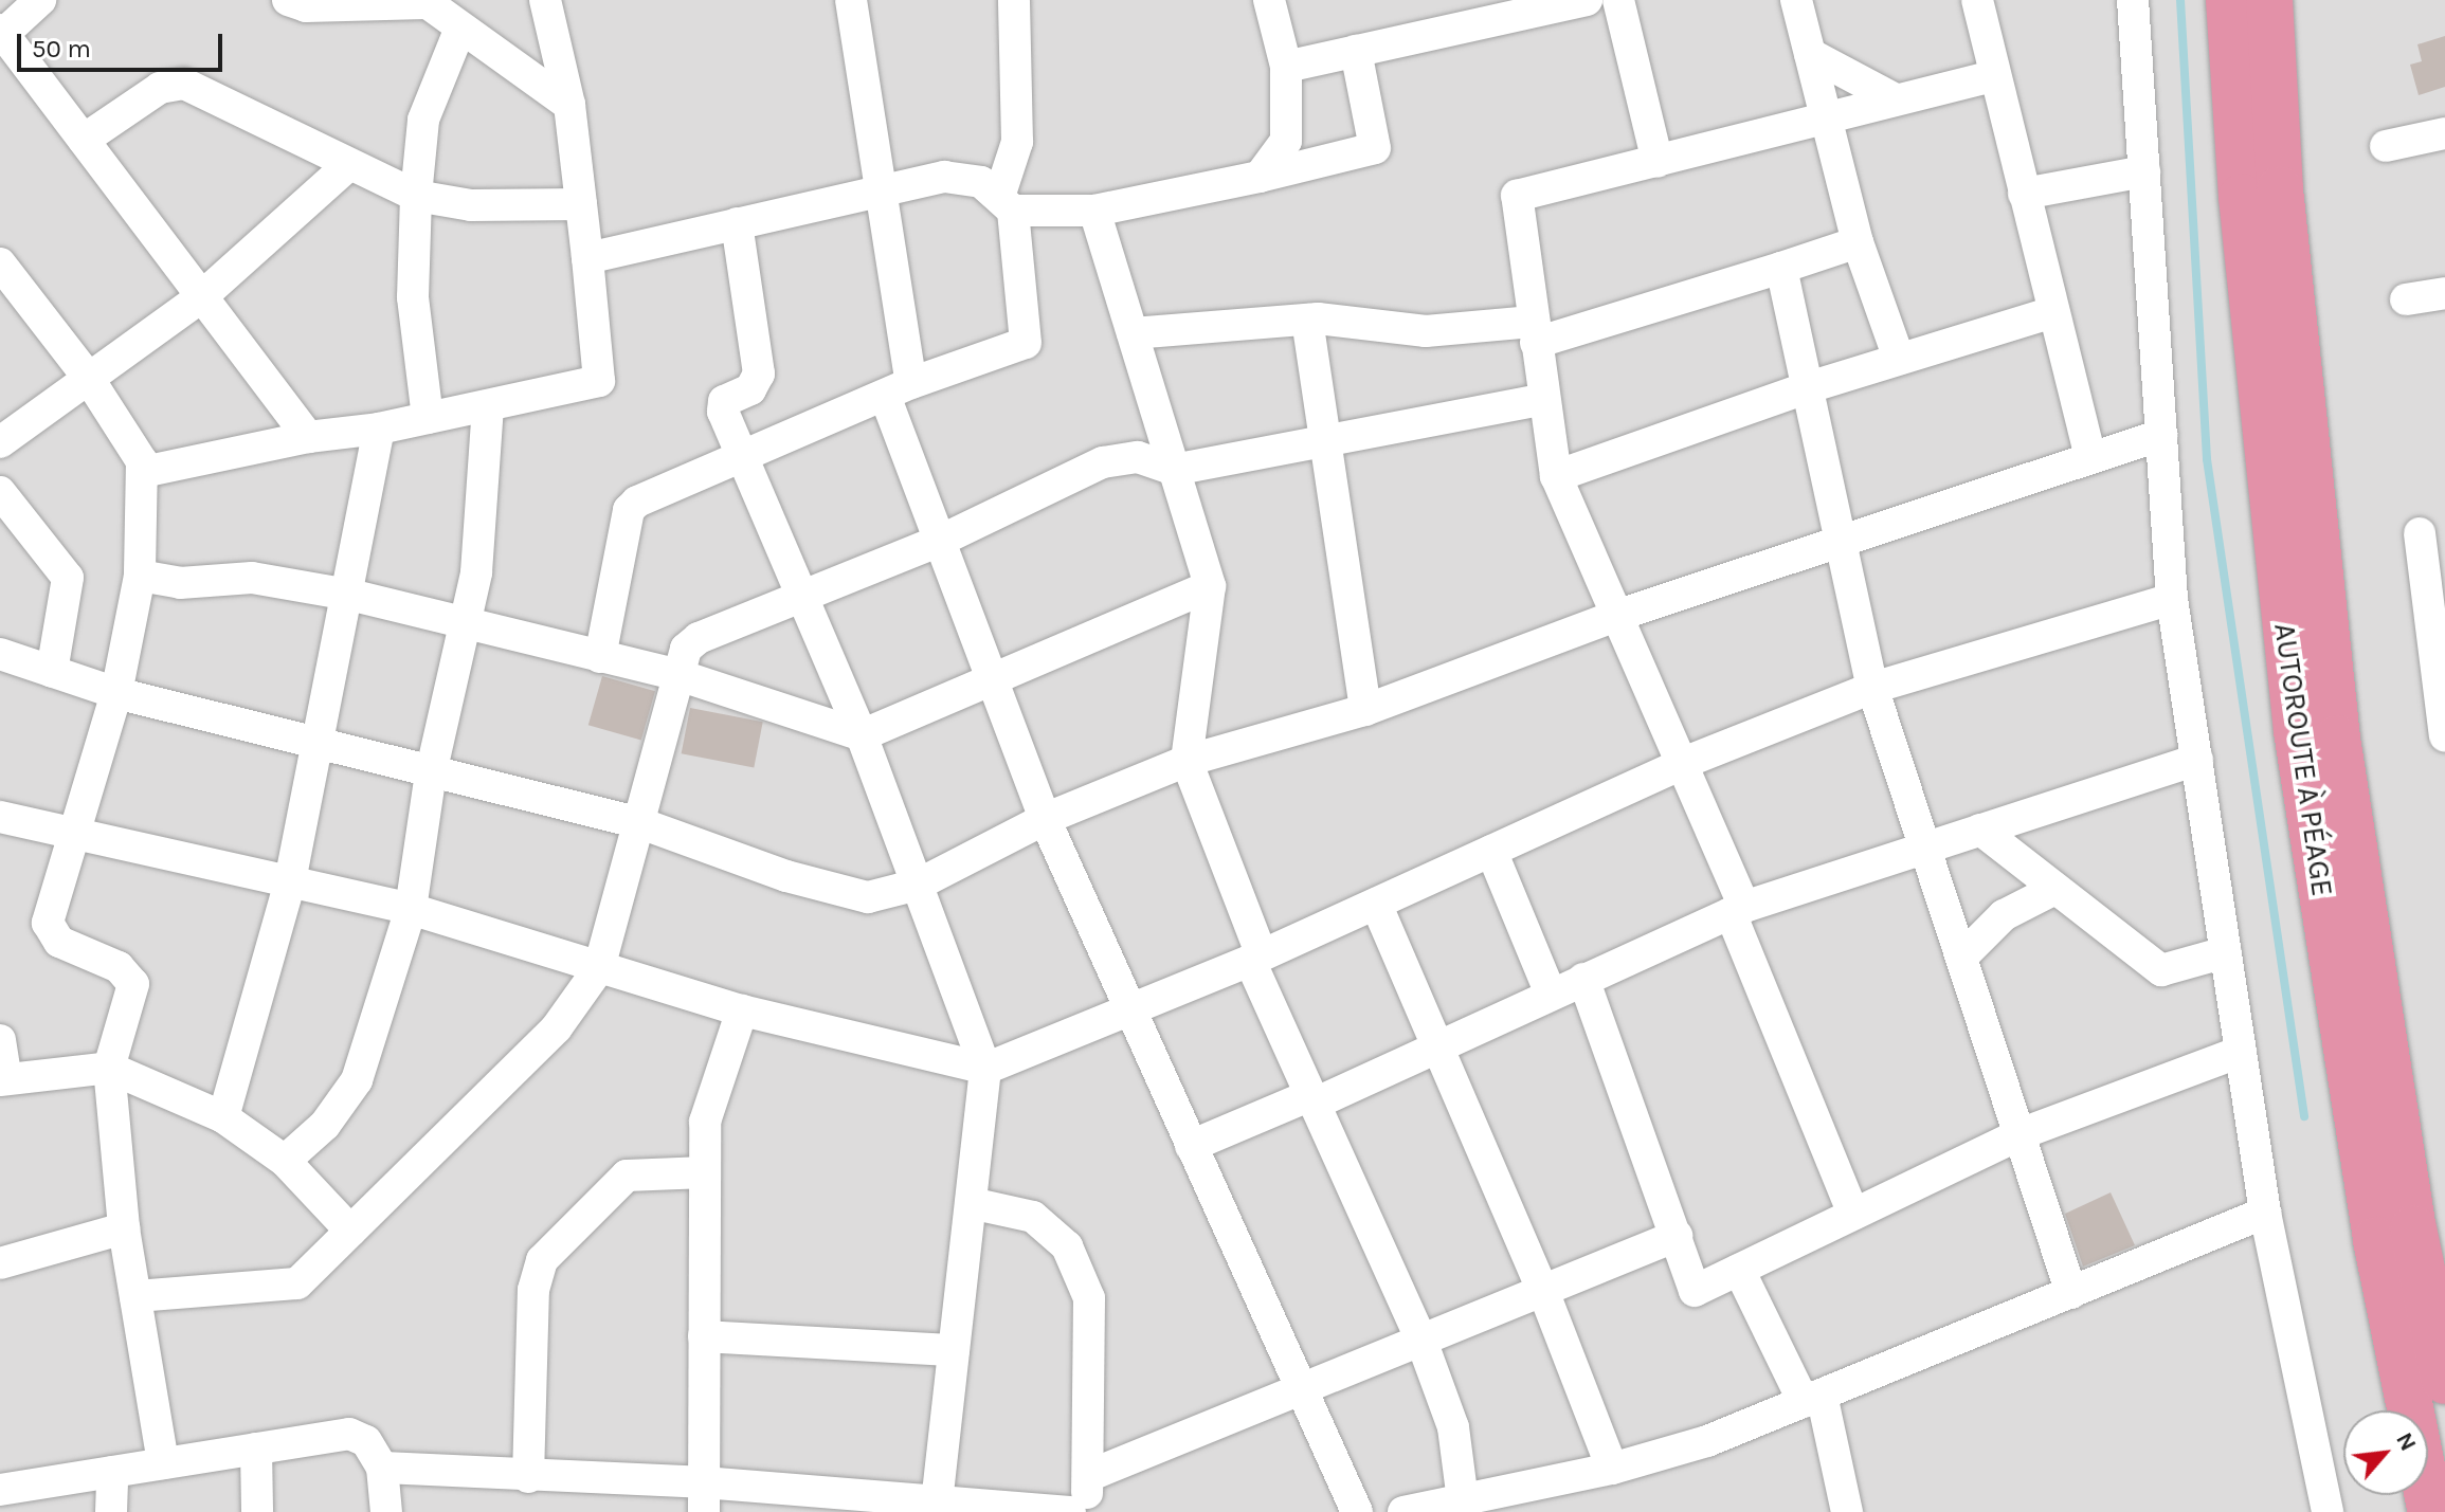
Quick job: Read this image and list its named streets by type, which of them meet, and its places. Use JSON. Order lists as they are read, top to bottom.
{
  "streets": {
    "highway": ["AUTOROUTE À PÉAGE"]
  },
  "scale_bar": "50 m",
  "north": "top right"
}
